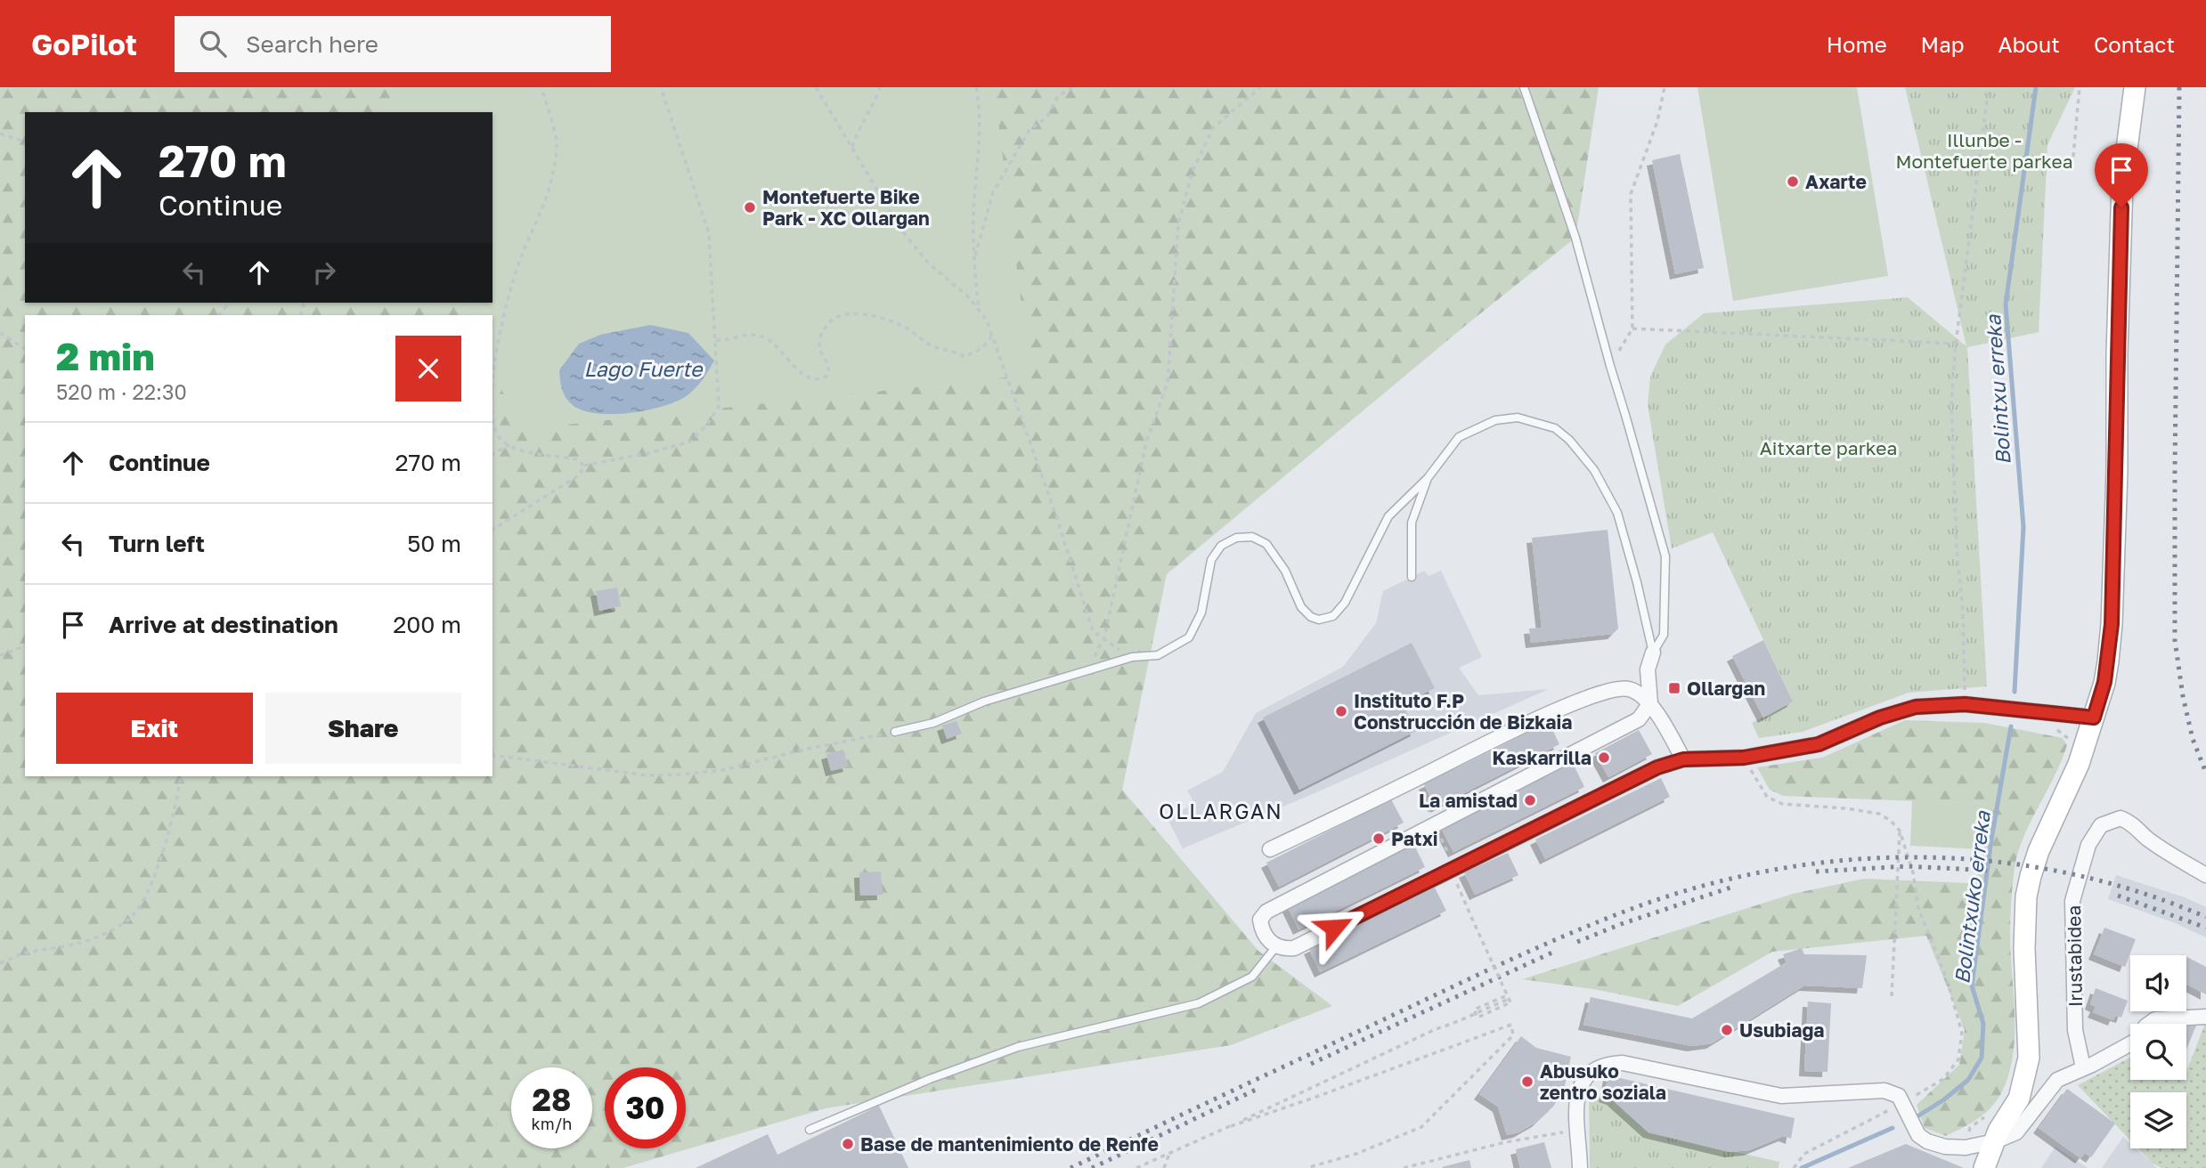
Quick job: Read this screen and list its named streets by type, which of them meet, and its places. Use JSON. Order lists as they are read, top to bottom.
{
  "streets": {
    "street": ["Irustabidea"]
  },
  "districts": ["OLLARGAN"],
  "water": ["Lago Fuerte", "Bolintxu erreka", "Bolintxuko erreka"],
  "parks": ["Illunbe - Montefuerte parkea", "Aitxarte parkea"],
  "places": {
    "other": [
      "Axarte",
      "Montefuerte Bike Park - XC Ollargan",
      "Instituto F.P Construcción de Bizkaia",
      "Kaskarrilla",
      "La amistad",
      "Patxi",
      "Usubiaga",
      "Abusuko zentro soziala",
      "Base de mantenimiento de Renfe"
    ],
    "transit": ["Ollargan"]
  },
  "page": {
    "header": "GoPilot",
    "search": "Search here",
    "nav": [
      "Home",
      "Map",
      "About",
      "Contact"
    ],
    "turn": ["270 m", "Continue"],
    "heading": ["2 min", "520 m · 22:30"],
    "list": [
      {
        "name": "Continue",
        "value": "270 m"
      },
      {
        "name": "Turn left",
        "value": "50 m"
      },
      {
        "name": "Arrive at destination",
        "value": "200 m"
      }
    ],
    "buttons": ["Exit", "Share"],
    "speed": "28 km/h",
    "limit": "30"
  }
}
